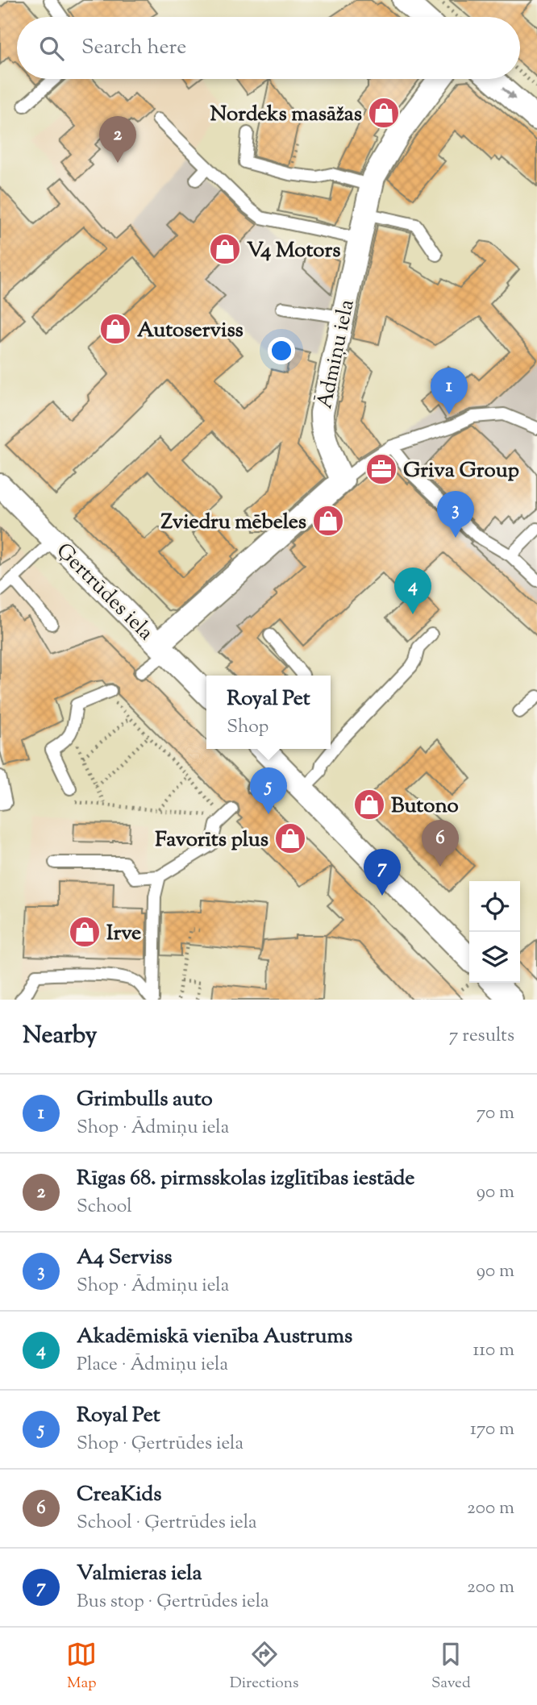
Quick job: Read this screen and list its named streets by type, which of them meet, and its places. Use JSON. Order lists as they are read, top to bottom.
{
  "streets": {
    "street": ["Ādmiņu iela", "Ģertrūdes iela"]
  },
  "places": {
    "shop": [
      "Nordeks masāžas",
      "V4 Motors",
      "Autoserviss",
      "Zviedru mēbeles",
      "Butono",
      "Favorīts plus",
      "Irve"
    ],
    "office": ["Griva Group"]
  },
  "page": {
    "search": "Search here",
    "pins": [
      "2",
      "1",
      "3",
      "4",
      "5",
      "6",
      "7"
    ],
    "popup": ["Royal Pet", "Shop"],
    "heading": ["Nearby", "7 results"],
    "list": [
      {
        "mark": "1",
        "name": "Grimbulls auto",
        "note": "Shop · Ādmiņu iela",
        "value": "70 m"
      },
      {
        "mark": "2",
        "name": "Rīgas 68. pirmsskolas izglītības iestāde",
        "note": "School",
        "value": "90 m"
      },
      {
        "mark": "3",
        "name": "A4 Serviss",
        "note": "Shop · Ādmiņu iela",
        "value": "90 m"
      },
      {
        "mark": "4",
        "name": "Akadēmiskā vienība Austrums",
        "note": "Place · Ādmiņu iela",
        "value": "110 m"
      },
      {
        "mark": "5",
        "name": "Royal Pet",
        "note": "Shop · Ģertrūdes iela",
        "value": "170 m"
      },
      {
        "mark": "6",
        "name": "CreaKids",
        "note": "School · Ģertrūdes iela",
        "value": "200 m"
      },
      {
        "mark": "7",
        "name": "Valmieras iela",
        "note": "Bus stop · Ģertrūdes iela",
        "value": "200 m"
      }
    ],
    "nav": ["Map", "Directions", "Saved"]
  }
}
